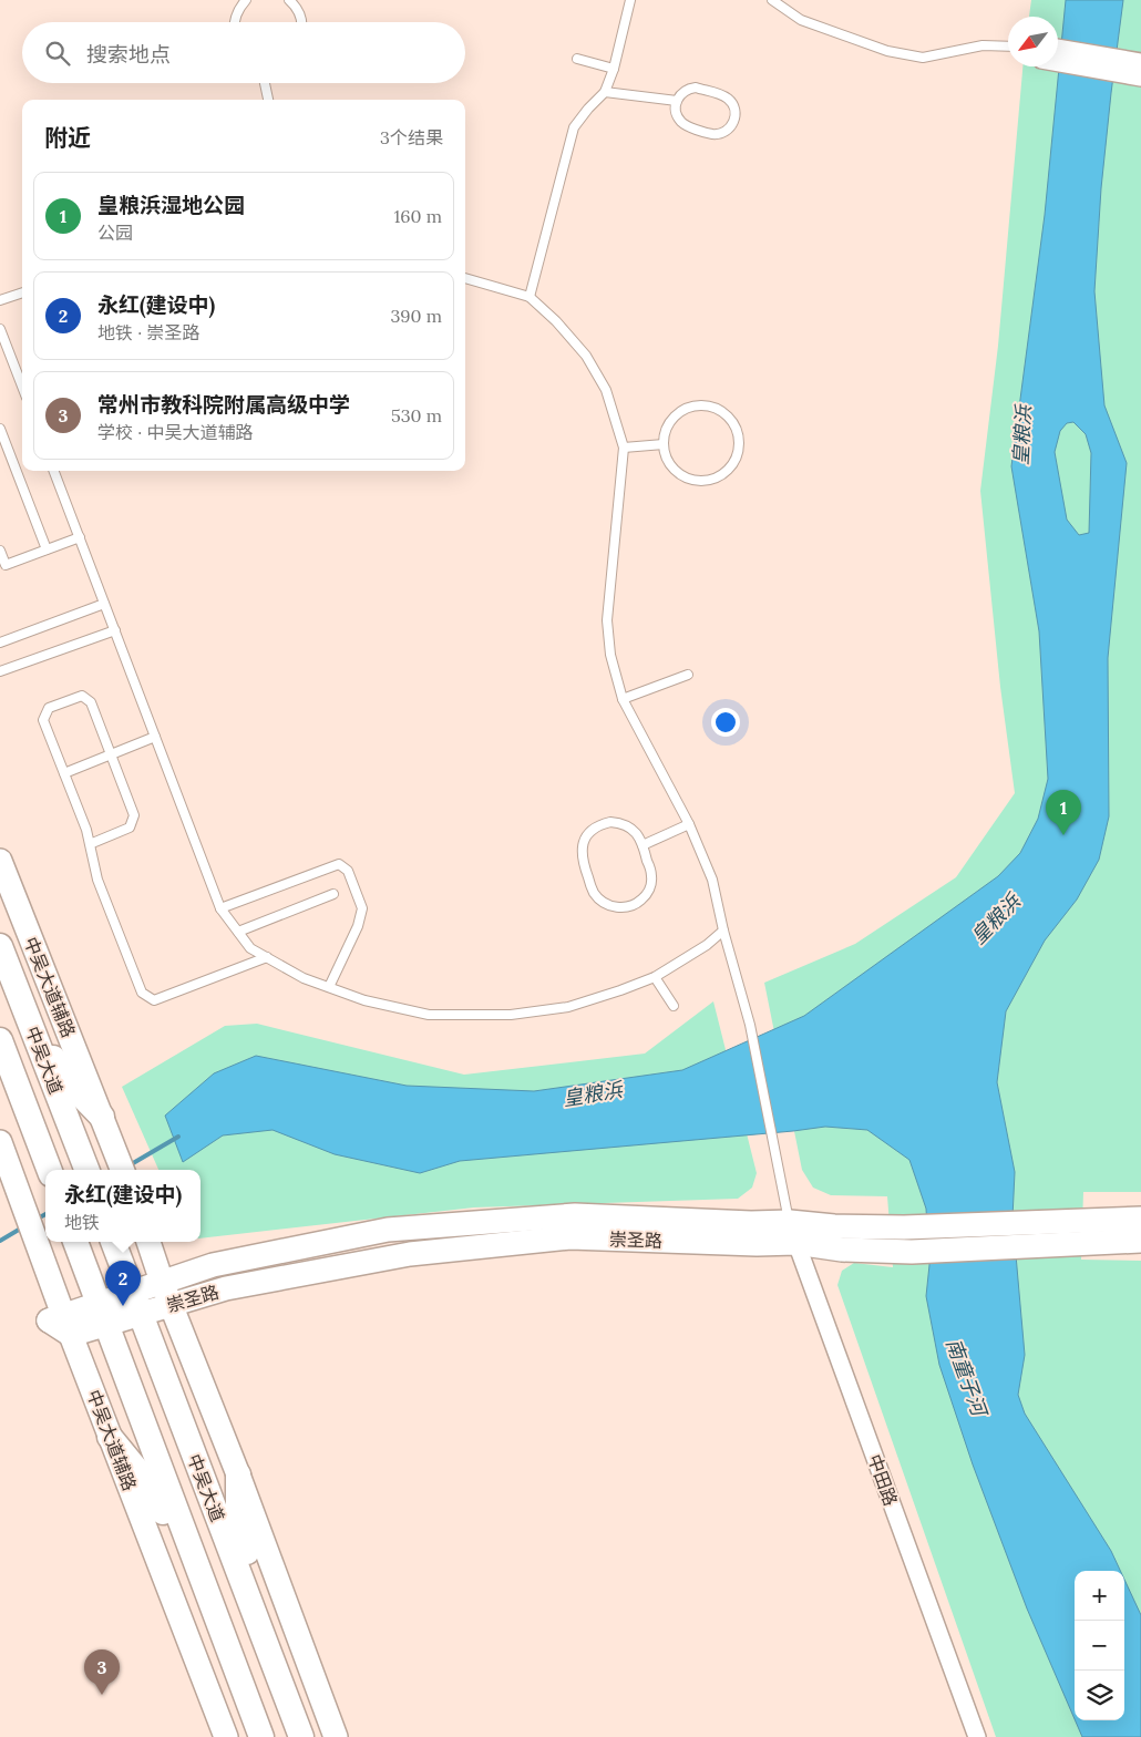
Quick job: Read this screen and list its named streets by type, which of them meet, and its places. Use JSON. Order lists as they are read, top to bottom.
{
  "streets": {
    "main road": ["中吴大道辅路", "中吴大道", "崇圣路"],
    "street": ["中田路"]
  },
  "crossings": [
    ["中吴大道辅路", "崇圣路"],
    ["中吴大道", "崇圣路"],
    ["崇圣路", "中田路"]
  ],
  "water": ["皇粮浜", "南童子河"],
  "north": "bottom left",
  "page": {
    "search": "搜索地点",
    "heading": ["附近", "3个结果"],
    "list": [
      {
        "mark": "1",
        "name": "皇粮浜湿地公园",
        "note": "公园",
        "value": "160 m"
      },
      {
        "mark": "2",
        "name": "永红(建设中)",
        "note": "地铁 · 崇圣路",
        "value": "390 m"
      },
      {
        "mark": "3",
        "name": "常州市教科院附属高级中学",
        "note": "学校 · 中吴大道辅路",
        "value": "530 m"
      }
    ],
    "pins": ["1", "2", "3"],
    "popup": ["永红(建设中)", "地铁"],
    "map_buttons": ["+", "−"]
  }
}
